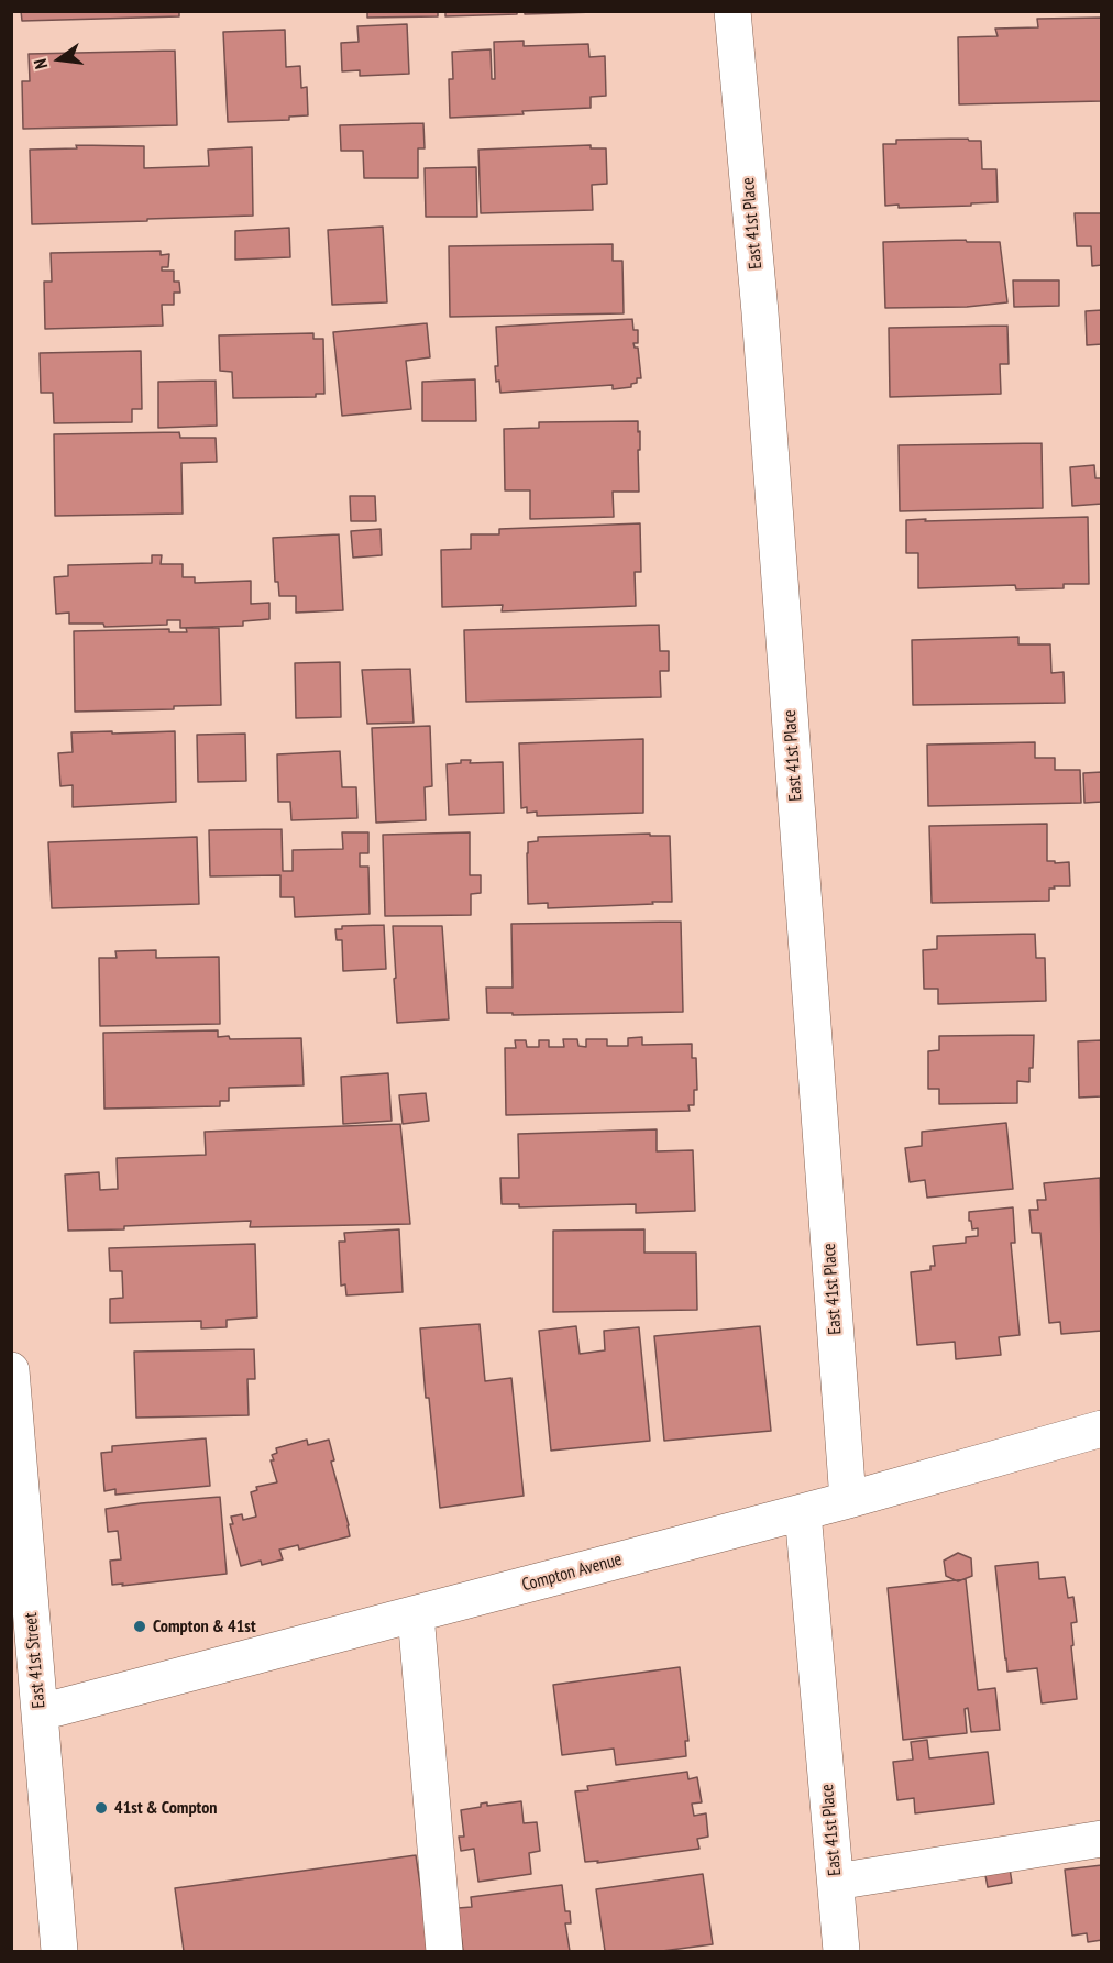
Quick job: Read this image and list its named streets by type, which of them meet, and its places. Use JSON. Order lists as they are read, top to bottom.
{
  "streets": {
    "street": ["East 41st Place", "Compton Avenue", "East 41st Street"]
  },
  "crossings": [
    ["East 41st Place", "Compton Avenue"],
    ["Compton Avenue", "East 41st Street"]
  ],
  "places": ["Compton & 41st", "41st & Compton"],
  "north": "left"
}
